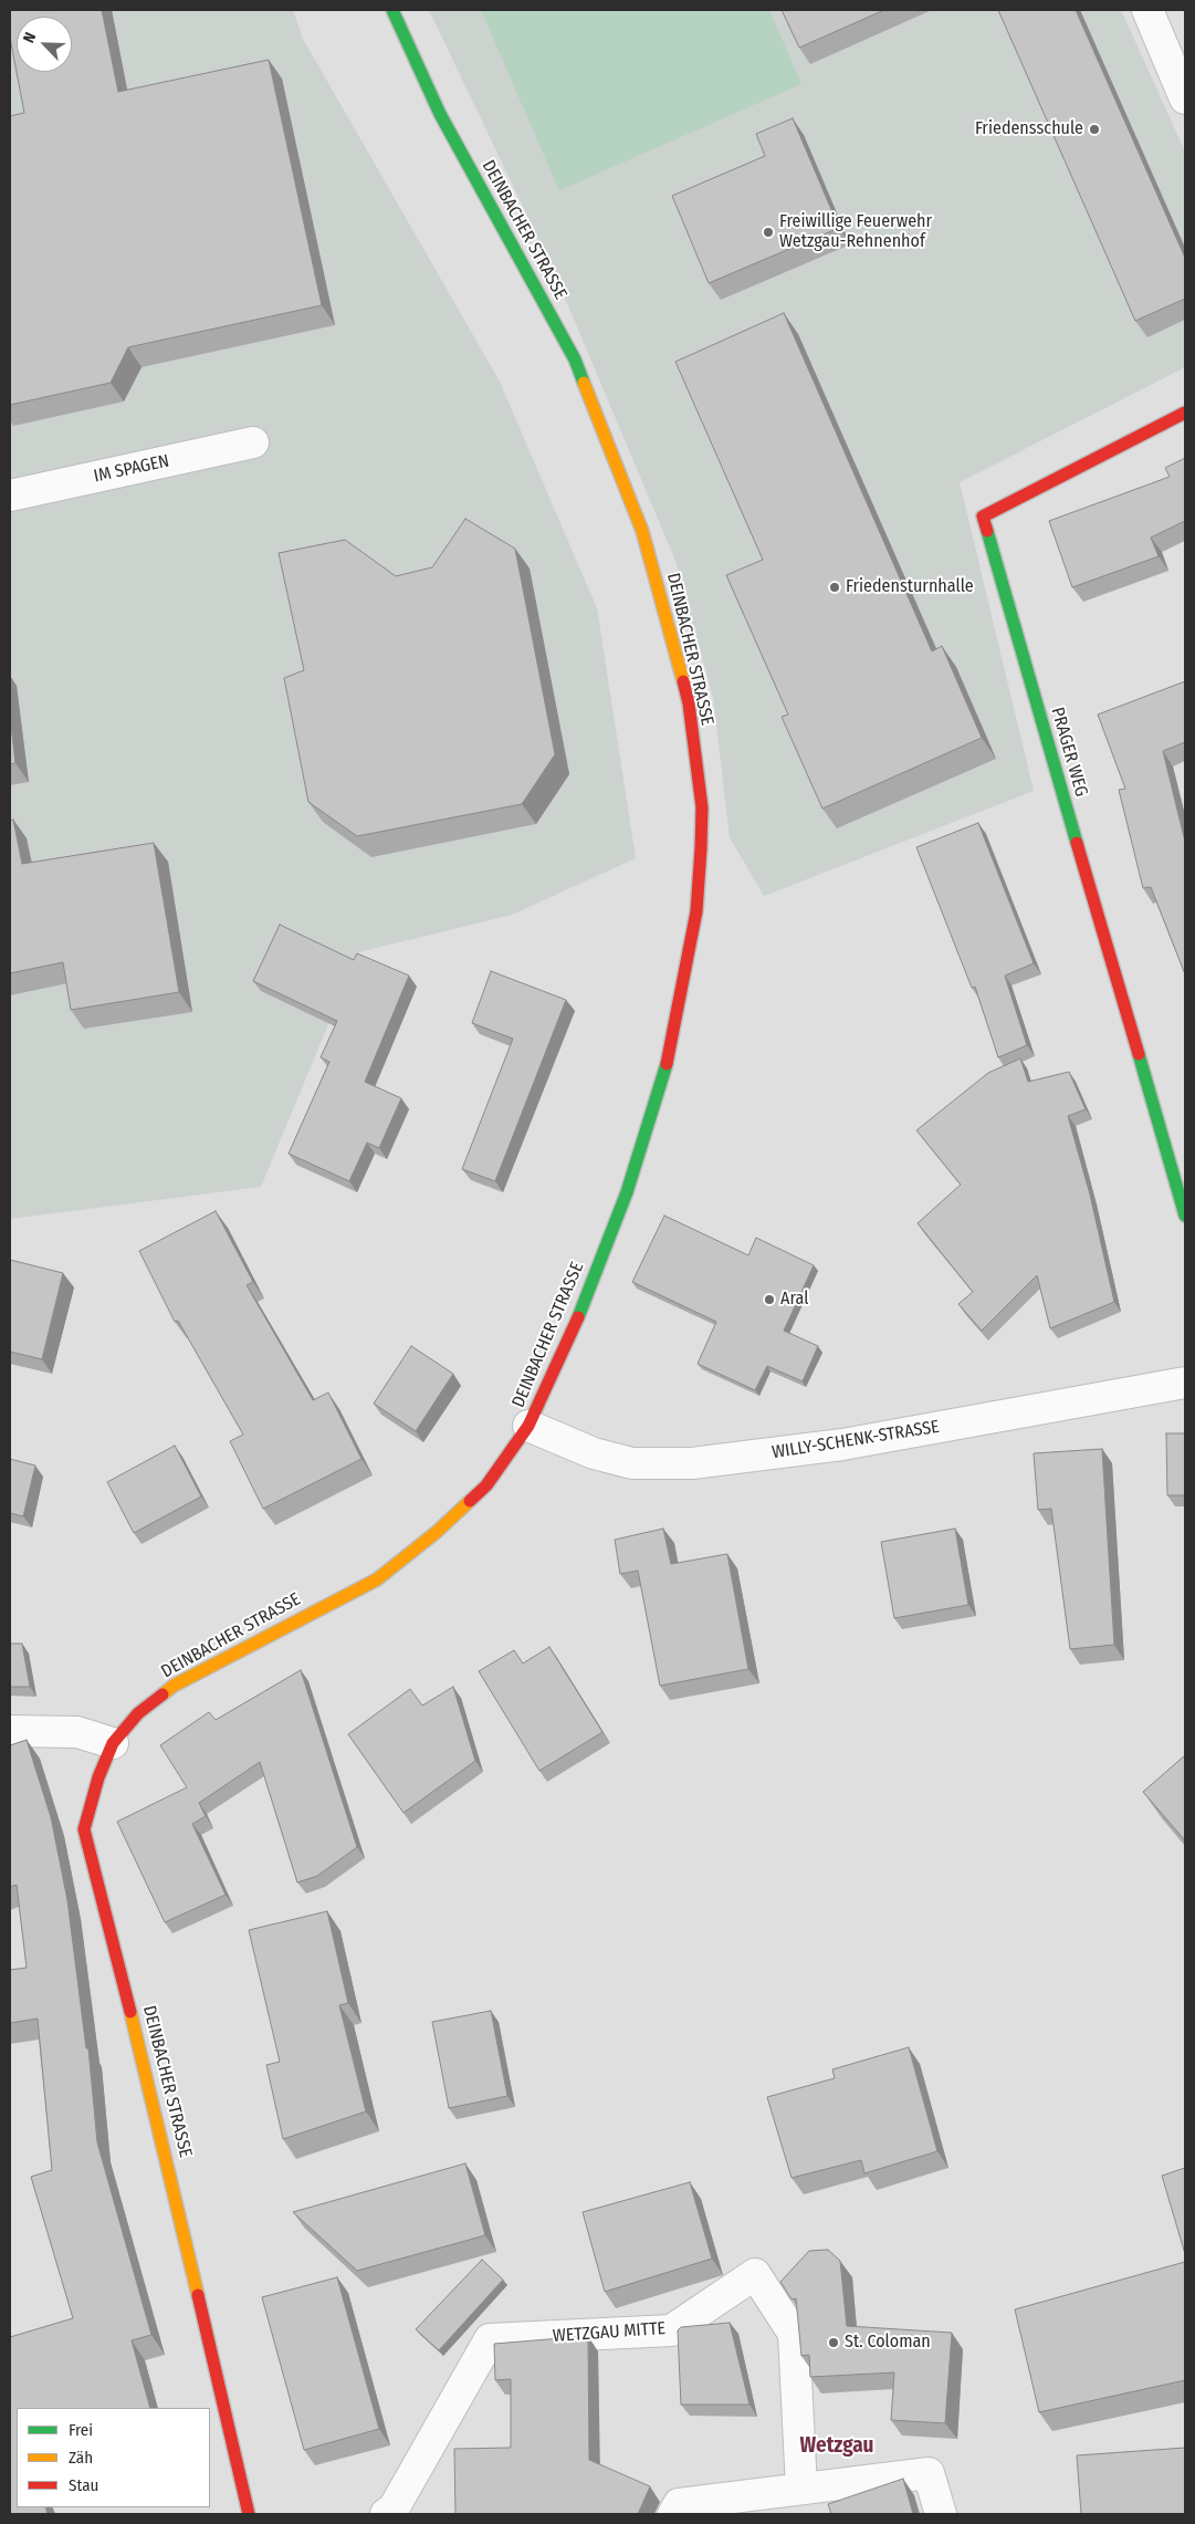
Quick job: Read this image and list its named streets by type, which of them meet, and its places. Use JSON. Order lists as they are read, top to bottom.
{
  "streets": {
    "street": [
      "DEINBACHER STRASSE",
      "IM SPAGEN",
      "PRAGER WEG",
      "WILLY-SCHENK-STRASSE",
      "WETZGAU MITTE"
    ]
  },
  "crossings": [
    ["DEINBACHER STRASSE", "WILLY-SCHENK-STRASSE"]
  ],
  "districts": ["Wetzgau"],
  "places": [
    "Friedensschule",
    "Freiwillige Feuerwehr Wetzgau-Rehnenhof",
    "Friedensturnhalle",
    "Aral",
    "St. Coloman"
  ],
  "legend": ["Frei", "Zäh", "Stau"],
  "north": "top left"
}
